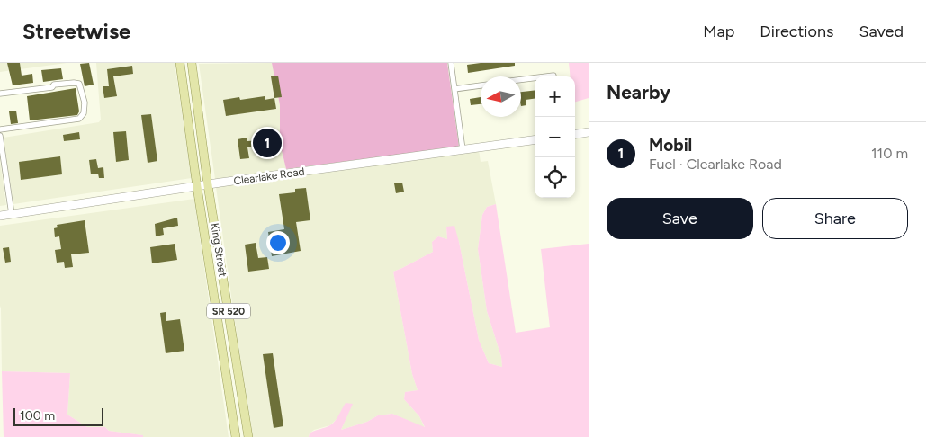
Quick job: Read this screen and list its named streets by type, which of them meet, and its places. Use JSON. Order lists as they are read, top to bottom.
{
  "streets": {
    "main road": ["King Street", "SR 520"],
    "street": ["Clearlake Road"]
  },
  "crossings": [
    ["Clearlake Road", "King Street"]
  ],
  "scale_bar": "100 m",
  "north": "left",
  "page": {
    "header": "Streetwise",
    "nav": ["Map", "Directions", "Saved"],
    "heading": "Nearby",
    "map_buttons": ["+", "−"],
    "list": [
      {
        "mark": "1",
        "name": "Mobil",
        "note": "Fuel · Clearlake Road",
        "value": "110 m"
      }
    ],
    "pins": "1",
    "buttons": ["Save", "Share"],
    "scale": "100 m"
  }
}
